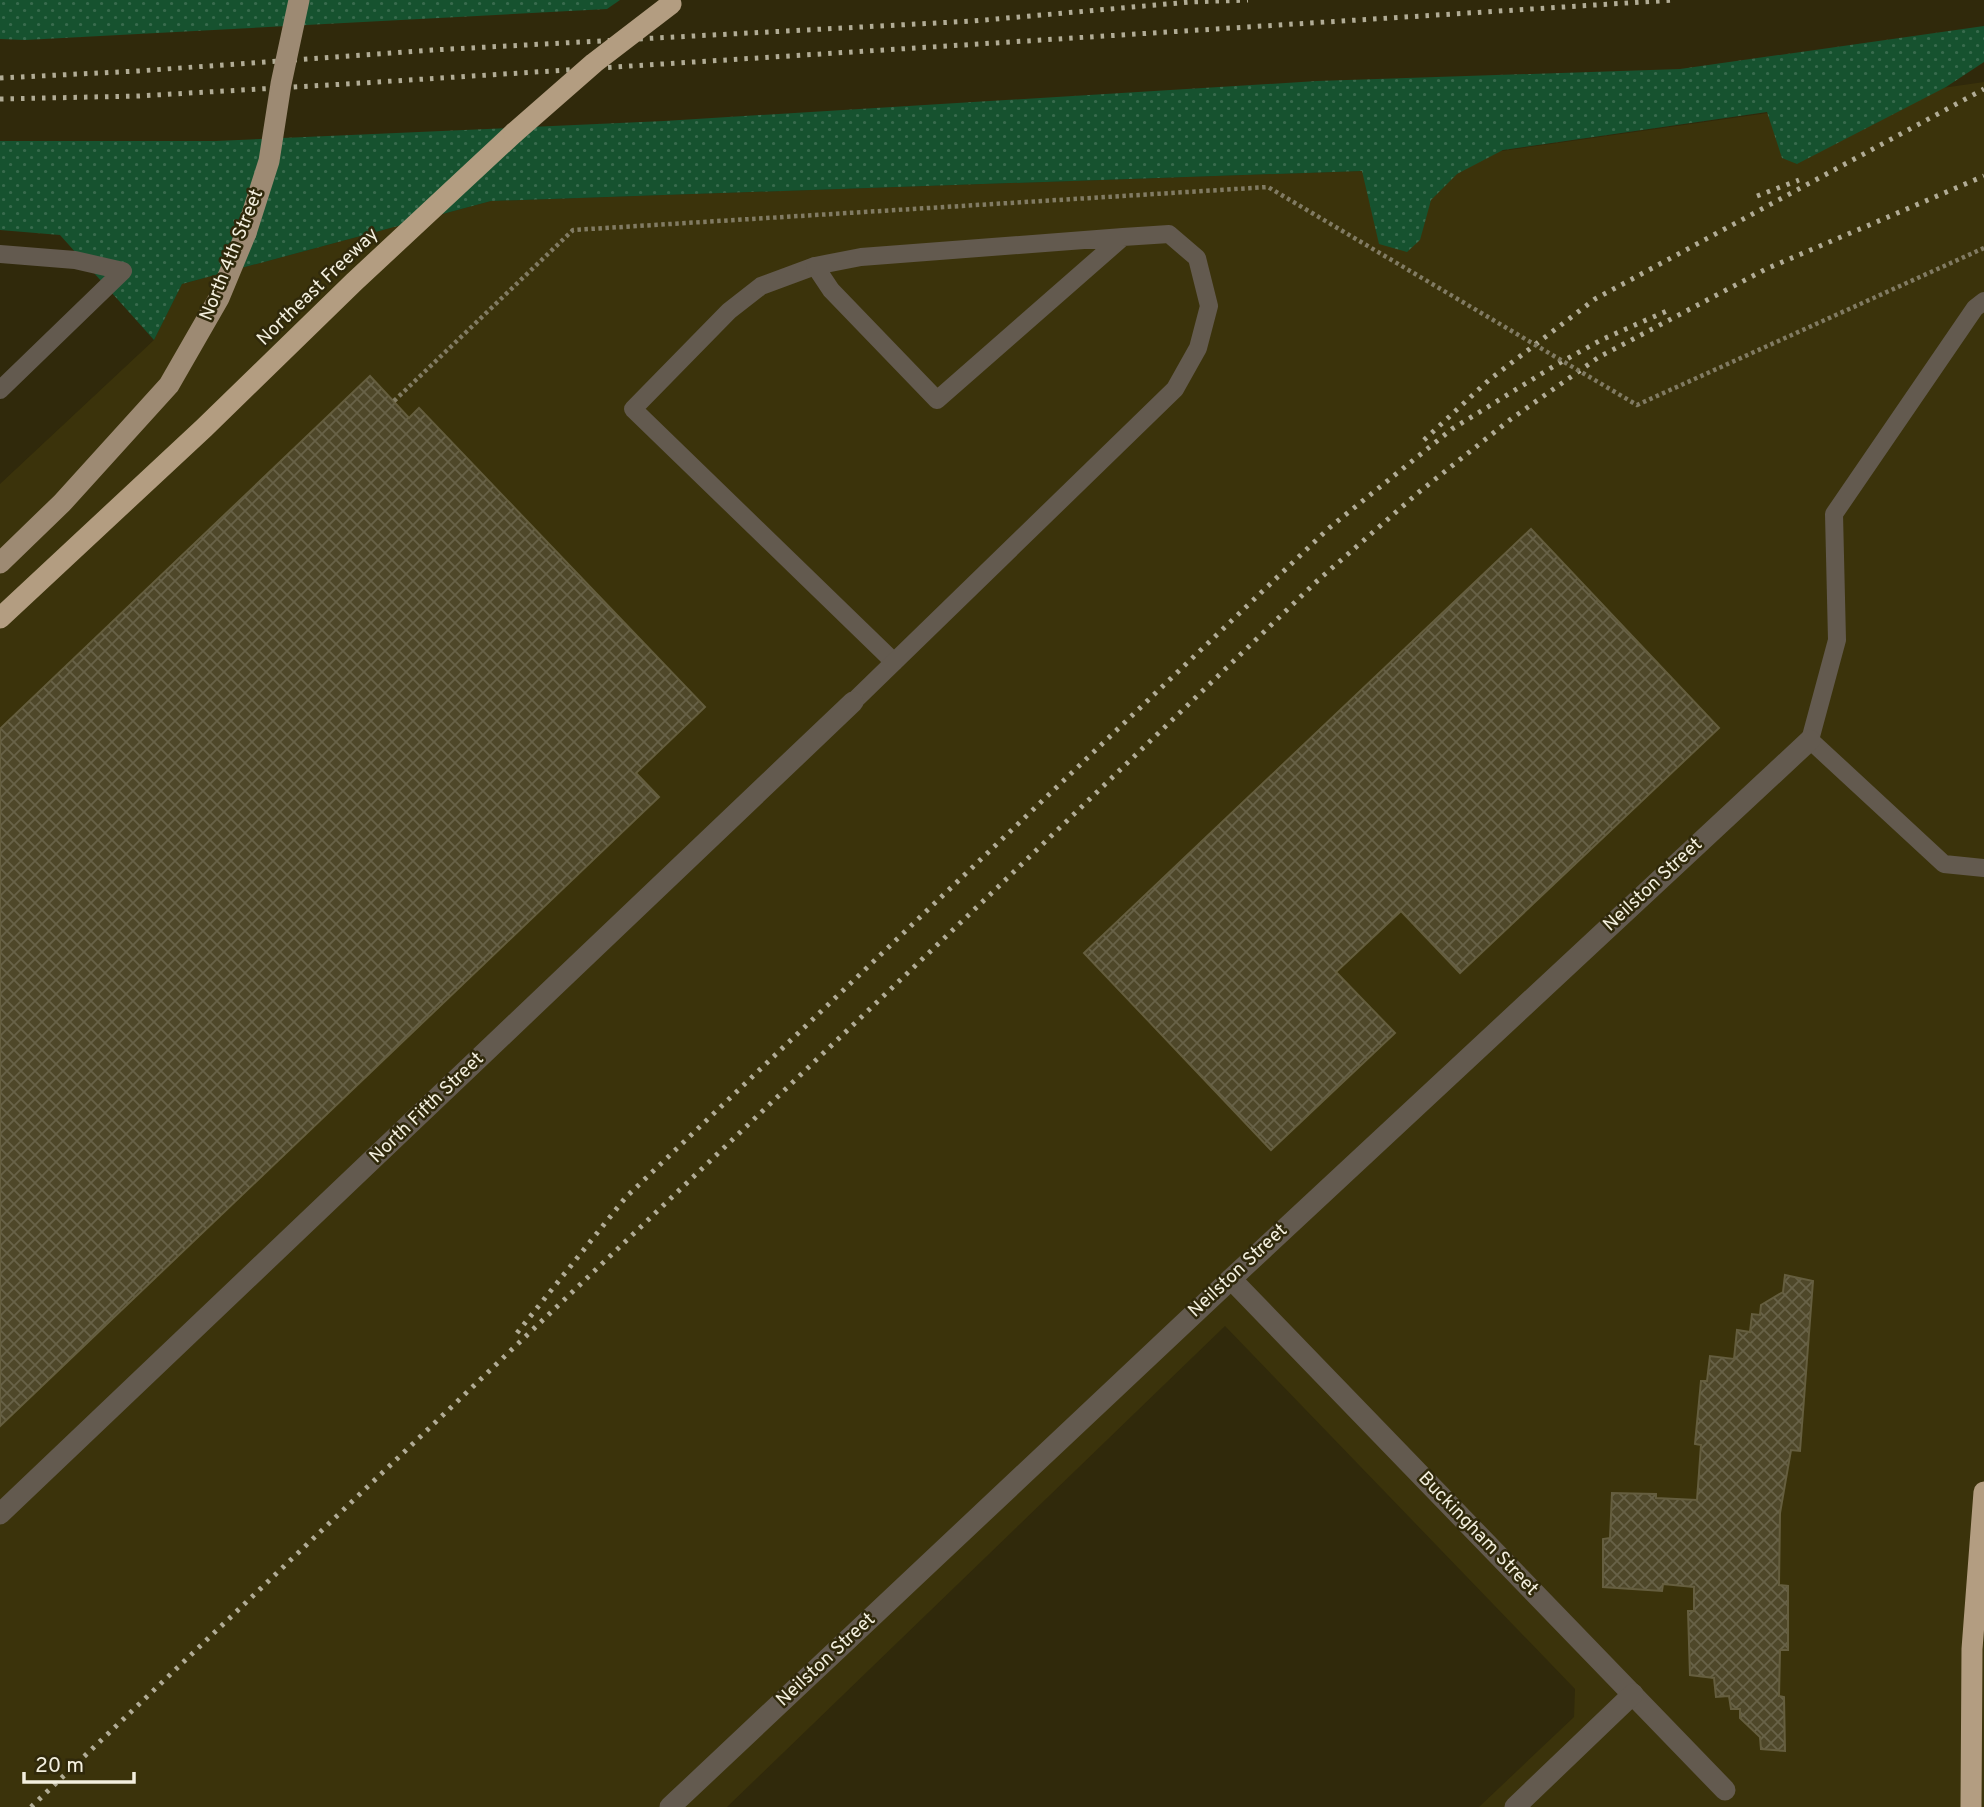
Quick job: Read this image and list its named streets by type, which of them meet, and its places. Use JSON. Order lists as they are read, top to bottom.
{
  "streets": {
    "highway": ["Northeast Freeway"],
    "main road": ["North 4th Street"],
    "street": ["Neilston Street", "North Fifth Street", "Buckingham Street"]
  },
  "crossings": [
    ["Neilston Street", "Buckingham Street"]
  ],
  "scale_bar": "20 m"
}
